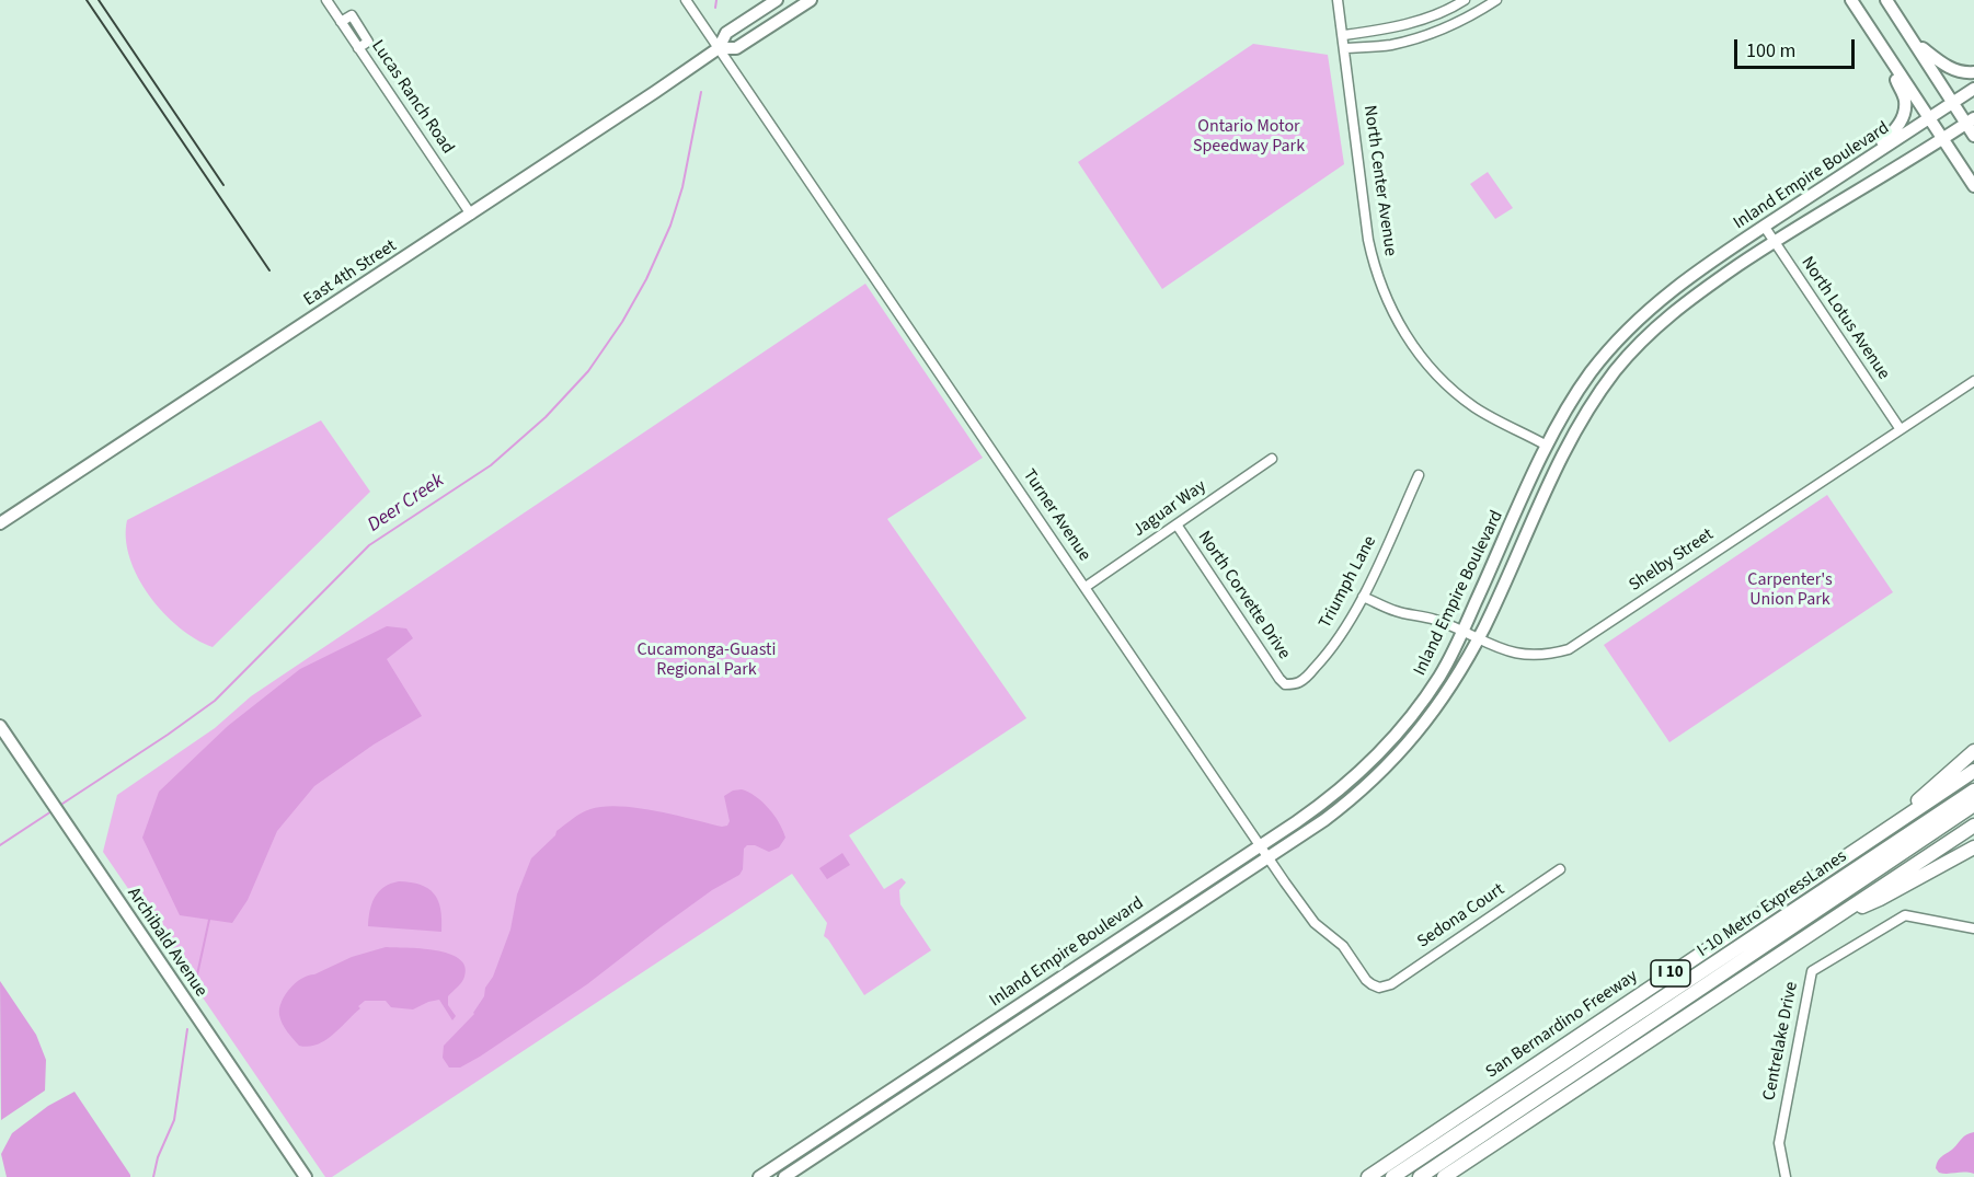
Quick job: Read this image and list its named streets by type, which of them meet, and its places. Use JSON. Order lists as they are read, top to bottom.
{
  "streets": {
    "highway": ["I-10 Metro ExpressLanes", "I 10", "San Bernardino Freeway"],
    "main road": ["Inland Empire Boulevard", "East 4th Street", "Archibald Avenue"],
    "street": [
      "Lucas Ranch Road",
      "North Center Avenue",
      "North Lotus Avenue",
      "Jaguar Way",
      "Turner Avenue",
      "Shelby Street",
      "Triumph Lane",
      "North Corvette Drive",
      "Sedona Court",
      "Centrelake Drive"
    ]
  },
  "crossings": [
    ["Lucas Ranch Road", "East 4th Street"],
    ["Inland Empire Boulevard", "North Center Avenue"],
    ["Inland Empire Boulevard", "North Lotus Avenue"],
    ["Inland Empire Boulevard", "Turner Avenue"],
    ["Inland Empire Boulevard", "Shelby Street"],
    ["East 4th Street", "Turner Avenue"],
    ["North Lotus Avenue", "Shelby Street"],
    ["Jaguar Way", "Turner Avenue"],
    ["Jaguar Way", "North Corvette Drive"],
    ["Turner Avenue", "Sedona Court"],
    ["Shelby Street", "Triumph Lane"],
    ["Triumph Lane", "North Corvette Drive"]
  ],
  "water": ["Deer Creek"],
  "parks": ["Ontario Motor Speedway Park", "Carpenter's Union Park", "Cucamonga-Guasti Regional Park"],
  "scale_bar": "100 m"
}
